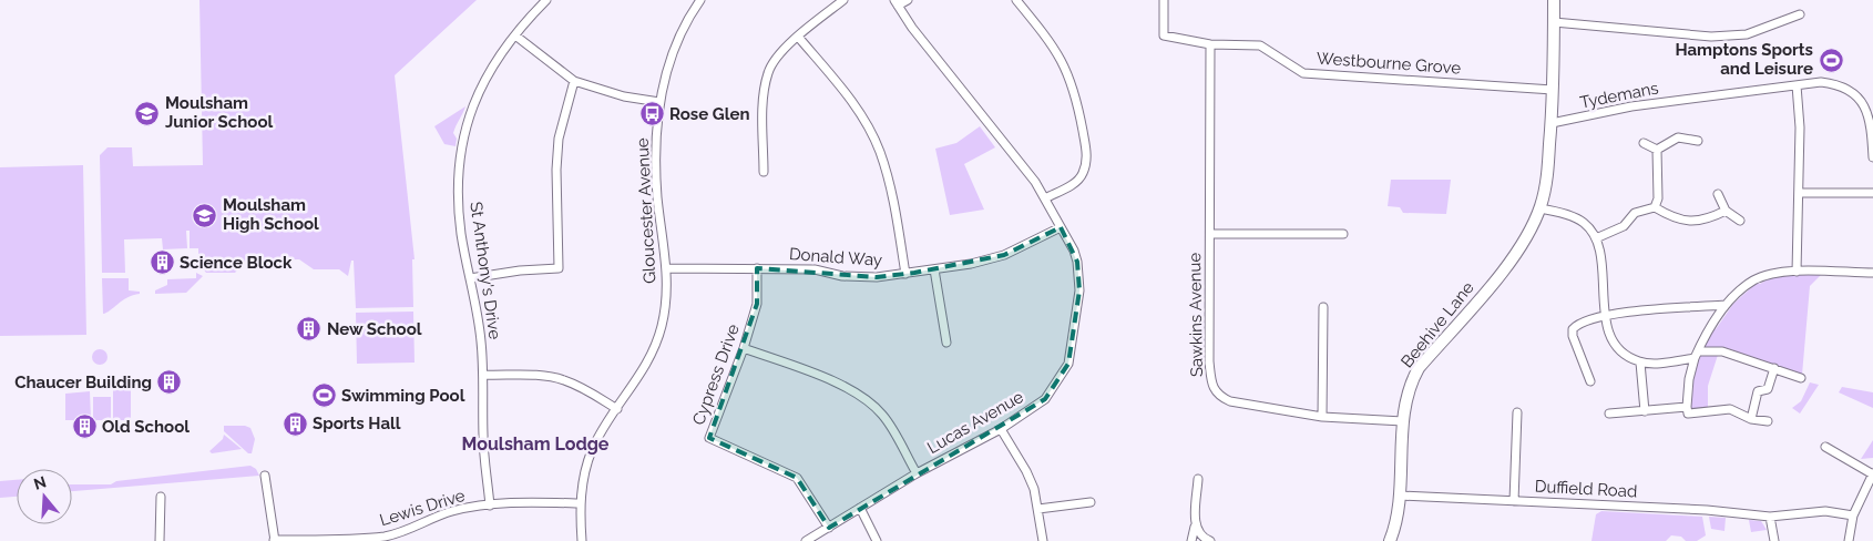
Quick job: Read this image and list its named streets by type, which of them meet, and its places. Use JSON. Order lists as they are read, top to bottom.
{
  "streets": {
    "main road": ["Beehive Lane"],
    "street": [
      "Westbourne Grove",
      "Tydemans",
      "Gloucester Avenue",
      "Donald Way",
      "St Anthony's Drive",
      "Sawkins Avenue",
      "Cypress Drive",
      "Lucas Avenue",
      "Duffield Road",
      "Lewis Drive"
    ]
  },
  "crossings": [
    ["Westbourne Grove", "Sawkins Avenue"],
    ["Westbourne Grove", "Beehive Lane"],
    ["Tydemans", "Beehive Lane"],
    ["Gloucester Avenue", "Donald Way"],
    ["Gloucester Avenue", "Lewis Drive"],
    ["Donald Way", "Cypress Drive"],
    ["Donald Way", "Lucas Avenue"],
    ["St Anthony's Drive", "Lewis Drive"],
    ["Sawkins Avenue", "Beehive Lane"],
    ["Beehive Lane", "Duffield Road"],
    ["Cypress Drive", "Lucas Avenue"]
  ],
  "districts": ["Moulsham Lodge"],
  "places": {
    "sports": ["Hamptons Sports and Leisure", "Swimming Pool"],
    "school or university": ["Moulsham Junior School", "Moulsham High School"],
    "bus stop": ["Rose Glen"],
    "building": [
      "Science Block",
      "New School",
      "Chaucer Building",
      "Sports Hall",
      "Old School"
    ]
  },
  "north": "top"
}
